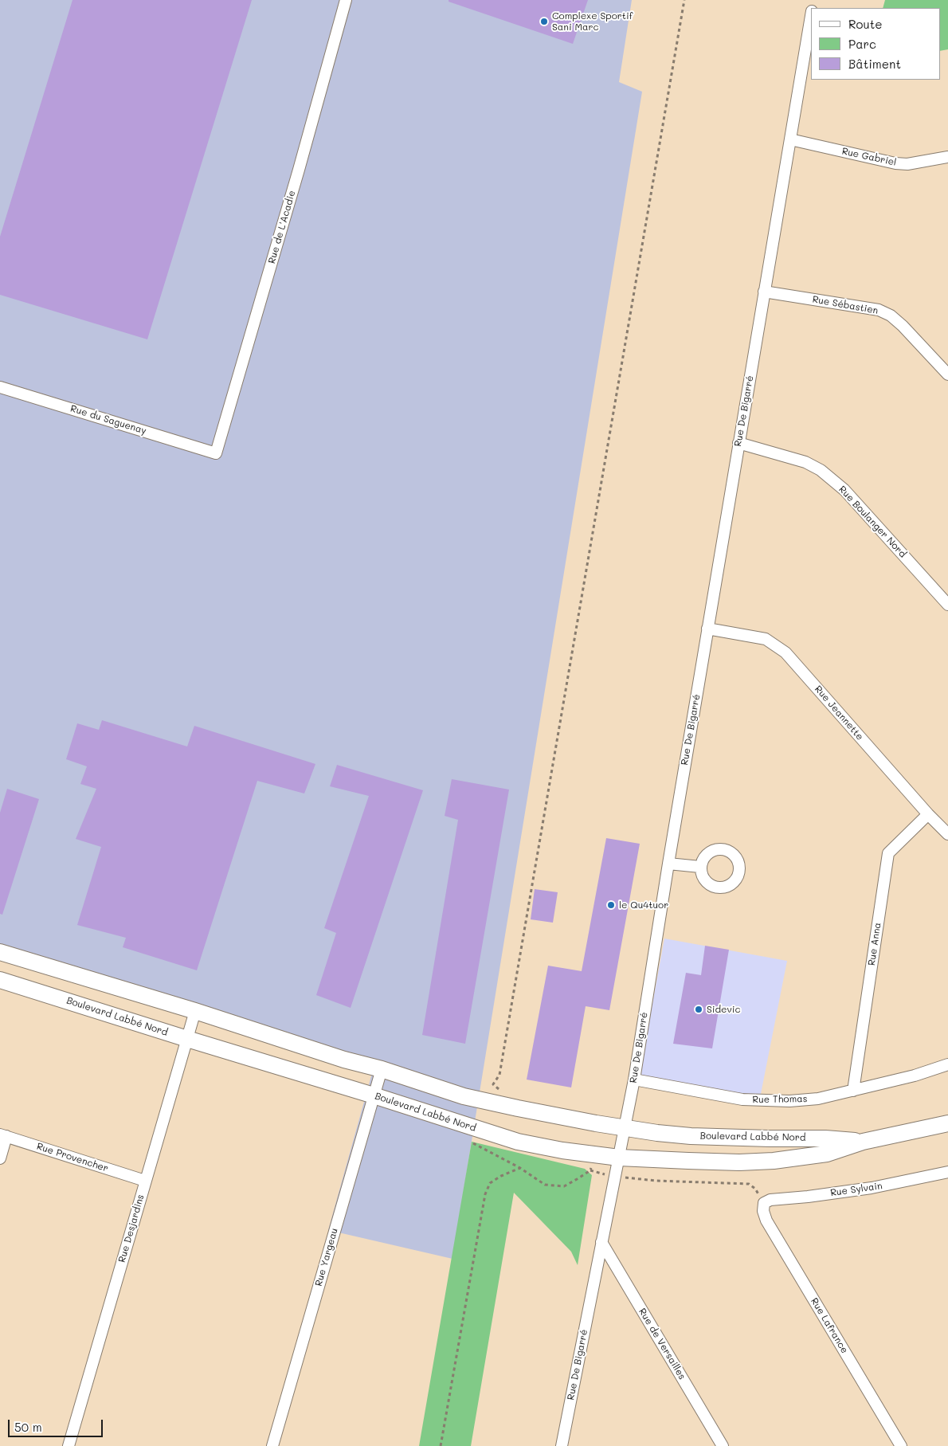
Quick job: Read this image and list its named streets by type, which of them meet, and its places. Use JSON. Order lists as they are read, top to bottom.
{
  "streets": {
    "main road": ["Boulevard Labbé Nord"],
    "street": [
      "Rue Gabriel",
      "Rue de L'Acadie",
      "Rue Sébastien",
      "Rue De Bigarré",
      "Rue du Saguenay",
      "Rue Boulanger Nord",
      "Rue Jeannette",
      "Rue Anna",
      "Rue Thomas",
      "Rue Provencher",
      "Rue Sylvain",
      "Rue Desjardins",
      "Rue Yargeau",
      "Rue Lafrance",
      "Rue de Versailles"
    ]
  },
  "crossings": [
    ["Rue Gabriel", "Rue De Bigarré"],
    ["Rue de L'Acadie", "Rue du Saguenay"],
    ["Rue Sébastien", "Rue De Bigarré"],
    ["Rue De Bigarré", "Rue Boulanger Nord"],
    ["Rue De Bigarré", "Rue Jeannette"],
    ["Rue De Bigarré", "Boulevard Labbé Nord"],
    ["Rue De Bigarré", "Rue Thomas"],
    ["Rue De Bigarré", "Rue de Versailles"],
    ["Rue Jeannette", "Rue Anna"],
    ["Rue Anna", "Rue Thomas"],
    ["Boulevard Labbé Nord", "Rue Desjardins"],
    ["Boulevard Labbé Nord", "Rue Yargeau"],
    ["Rue Provencher", "Rue Desjardins"],
    ["Rue Sylvain", "Rue Lafrance"]
  ],
  "places": ["Complexe Sportif Sani Marc", "le Qu4tuor", "Sidevic"],
  "legend": ["Route", "Parc", "Bâtiment"],
  "scale_bar": "50 m"
}
